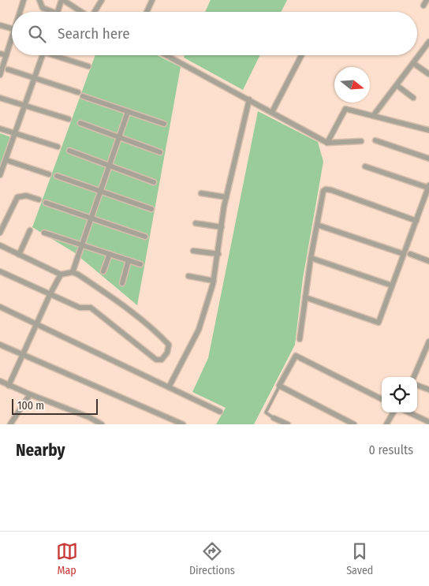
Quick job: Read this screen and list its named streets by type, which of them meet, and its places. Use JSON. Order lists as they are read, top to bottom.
{
  "scale_bar": "100 m",
  "north": "right",
  "page": {
    "search": "Search here",
    "scale": "100 m",
    "heading": ["Nearby", "0 results"],
    "nav": ["Map", "Directions", "Saved"]
  }
}
